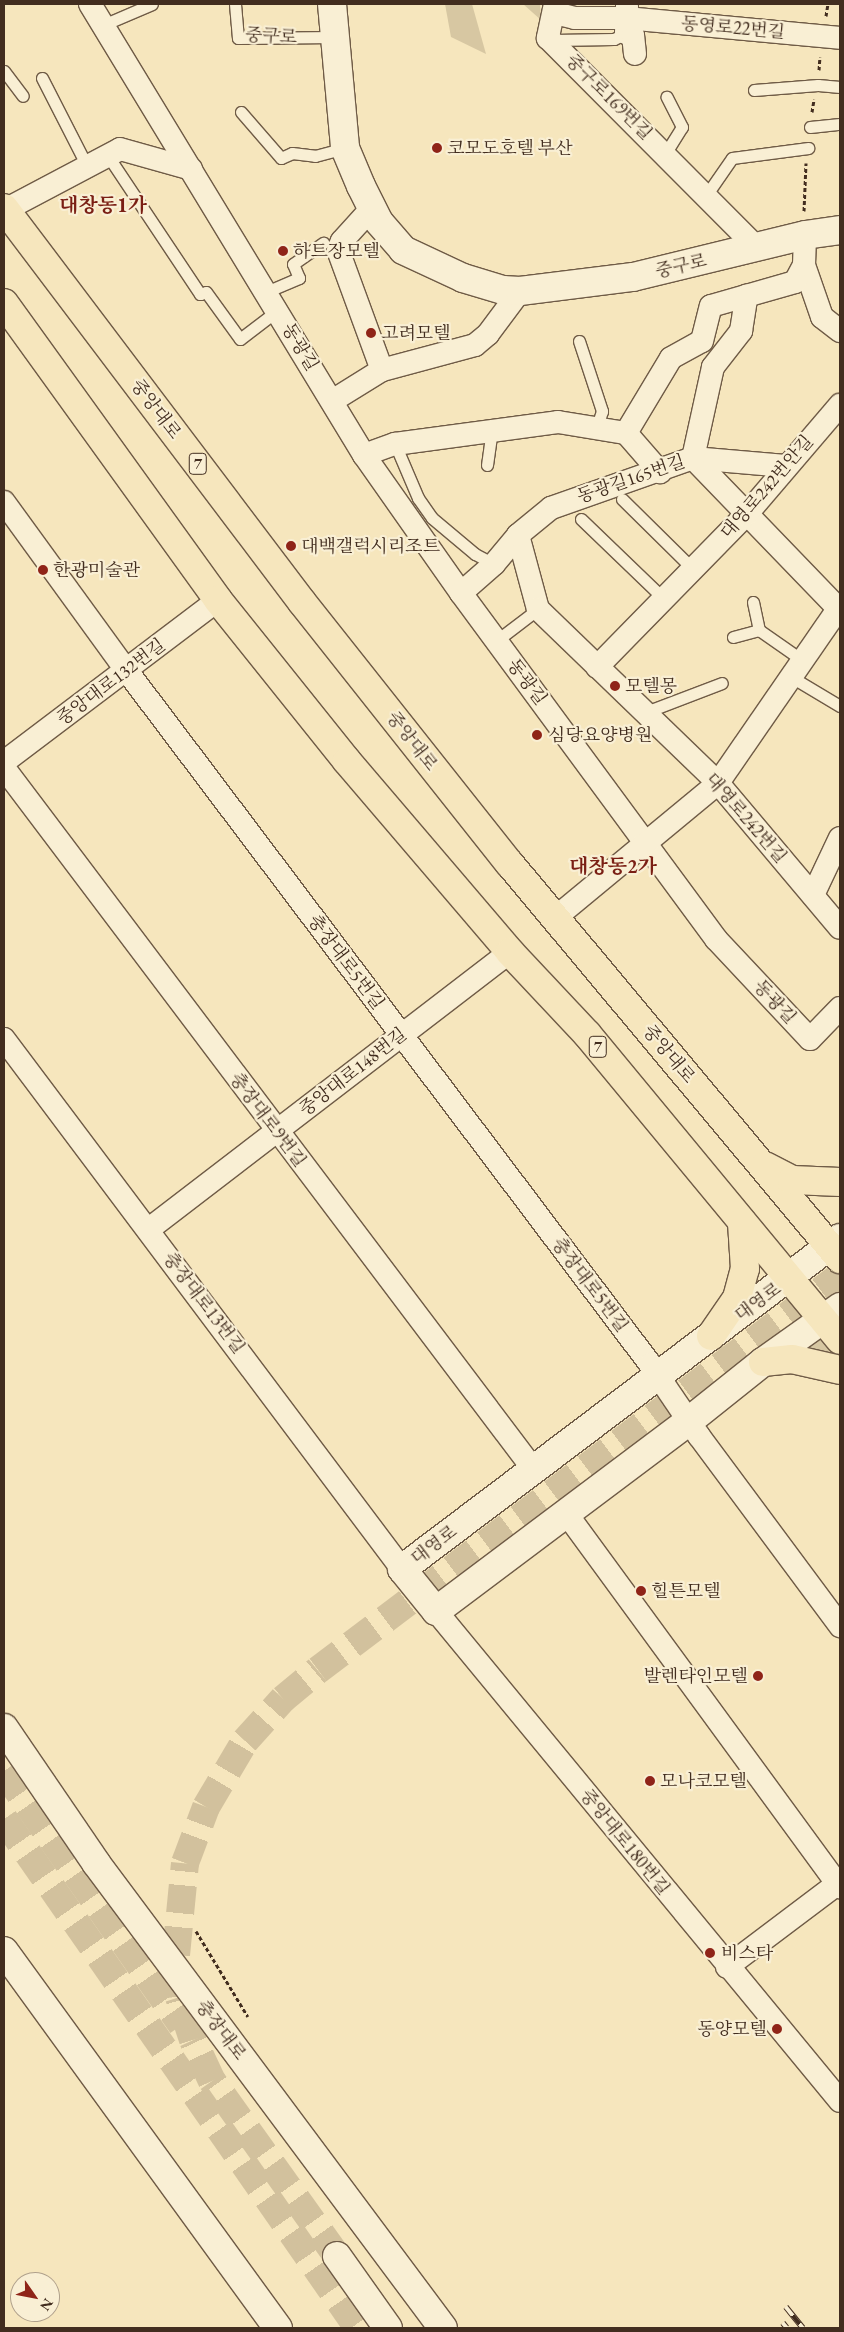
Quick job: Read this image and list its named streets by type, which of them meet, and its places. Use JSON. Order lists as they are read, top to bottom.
{
  "streets": {
    "main road": [
      "중구로",
      "중앙대로",
      "7",
      "대영로",
      "충장대로"
    ],
    "street": [
      "동영로22번길",
      "중구로169번길",
      "동광길",
      "동광길165번길",
      "대영로242번안길",
      "중앙대로132번길",
      "대영로242번길",
      "충장대로5번길",
      "중앙대로148번길",
      "충장대로9번길",
      "충장대로13번길",
      "중앙대로180번길"
    ]
  },
  "crossings": [
    ["동영로22번길", "중구로169번길"],
    ["중구로", "중구로169번길"],
    ["동광길", "동광길165번길"],
    ["중앙대로", "대영로"],
    ["7", "중앙대로132번길"],
    ["7", "중앙대로148번길"],
    ["7", "대영로"],
    ["대영로242번안길", "대영로242번길"],
    ["중앙대로132번길", "충장대로5번길"],
    ["충장대로5번길", "중앙대로148번길"],
    ["충장대로5번길", "대영로"],
    ["중앙대로148번길", "충장대로9번길"],
    ["중앙대로148번길", "충장대로13번길"],
    ["충장대로9번길", "대영로"],
    ["대영로", "충장대로13번길"],
    ["대영로", "중앙대로180번길"]
  ],
  "districts": ["대창동1가", "대창동2가"],
  "places": [
    "코모도호텔 부산",
    "하트장모텔",
    "고려모텔",
    "대백갤럭시리조트",
    "한광미술관",
    "모텔몽",
    "심당요양병원",
    "힐튼모텔",
    "발렌타인모텔",
    "모나코모텔",
    "비스타",
    "동양모텔"
  ],
  "north": "bottom right"
}
